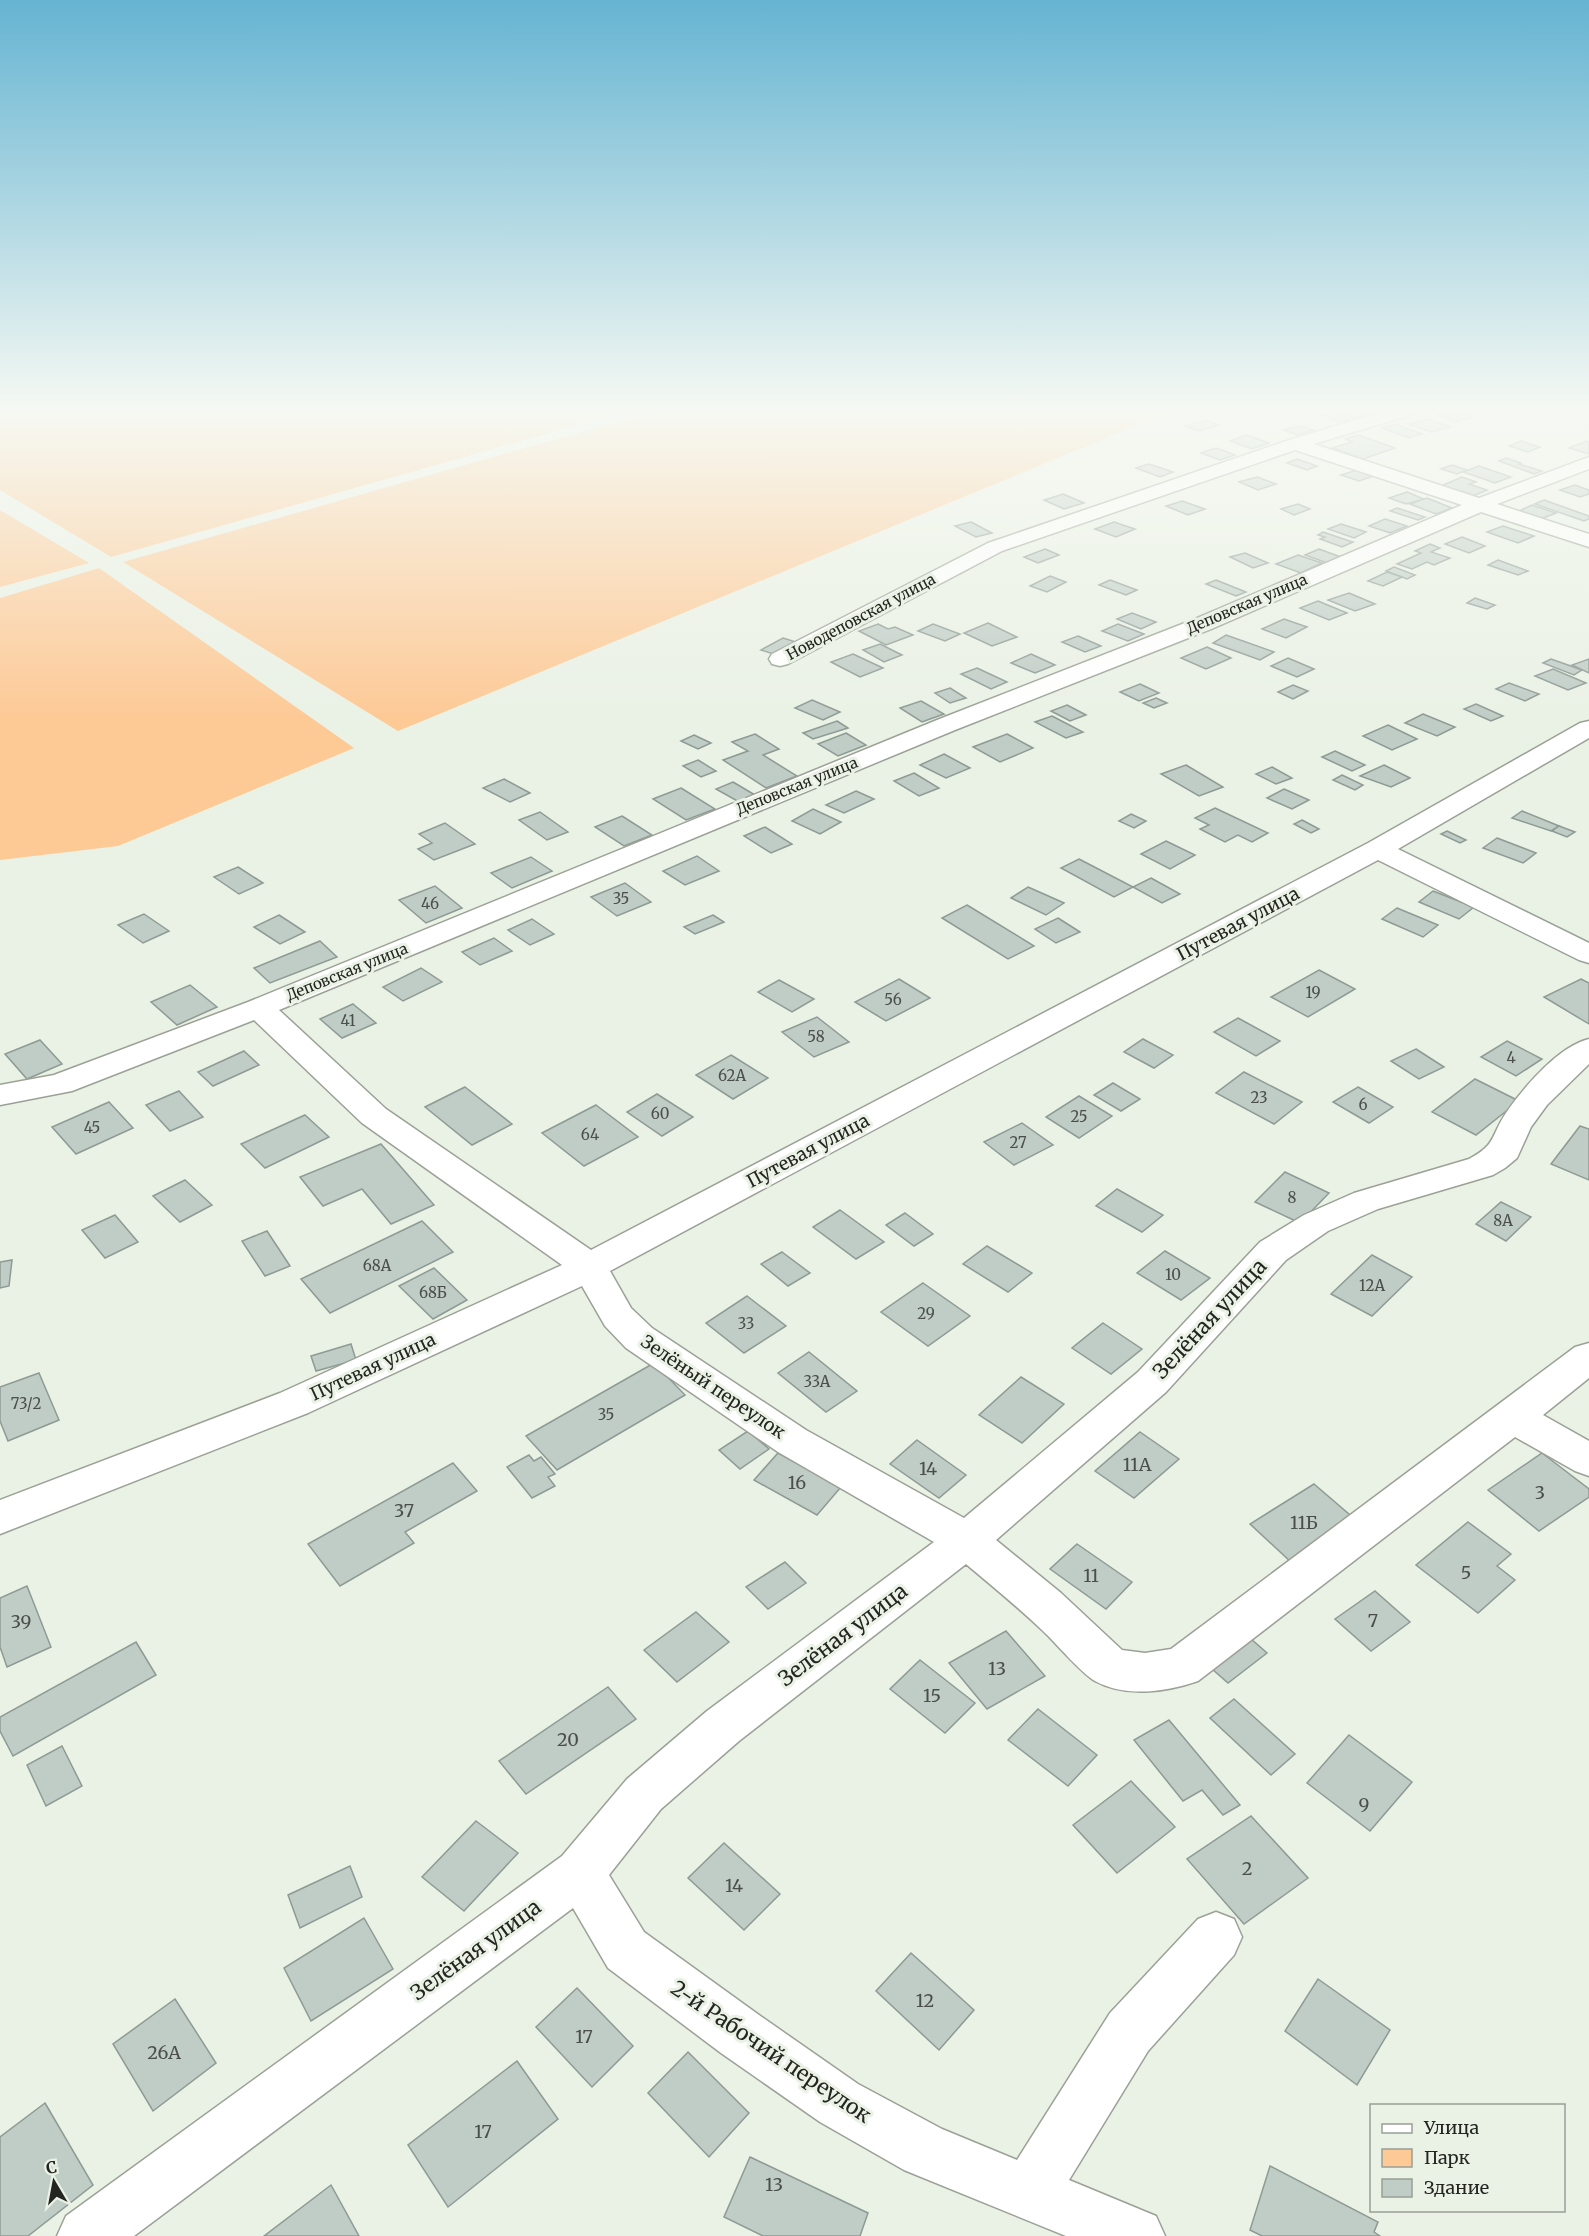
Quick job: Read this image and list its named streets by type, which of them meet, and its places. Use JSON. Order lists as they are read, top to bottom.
{
  "streets": {
    "street": [
      "Деповская улица",
      "Новодеповская улица",
      "Путевая улица",
      "Зелёная улица",
      "Зелёный переулок",
      "2-й Рабочий переулок"
    ]
  },
  "crossings": [
    ["Деповская улица", "Зелёный переулок"],
    ["Путевая улица", "Зелёный переулок"],
    ["Зелёная улица", "Зелёный переулок"],
    ["Зелёная улица", "2-й Рабочий переулок"]
  ],
  "house_numbers": [
    "35",
    "46",
    "19",
    "56",
    "41",
    "58",
    "4",
    "62А",
    "23",
    "6",
    "60",
    "25",
    "45",
    "64",
    "27",
    "8",
    "8А",
    "68А",
    "10",
    "12А",
    "68Б",
    "29",
    "33",
    "33А",
    "73/2",
    "35",
    "11А",
    "14",
    "16",
    "3",
    "37",
    "11Б",
    "5",
    "11",
    "7",
    "39",
    "13",
    "15",
    "20",
    "9",
    "2",
    "14",
    "12",
    "17",
    "26А",
    "17",
    "13"
  ],
  "legend": ["Улица", "Парк", "Здание"],
  "north": "top"
}
